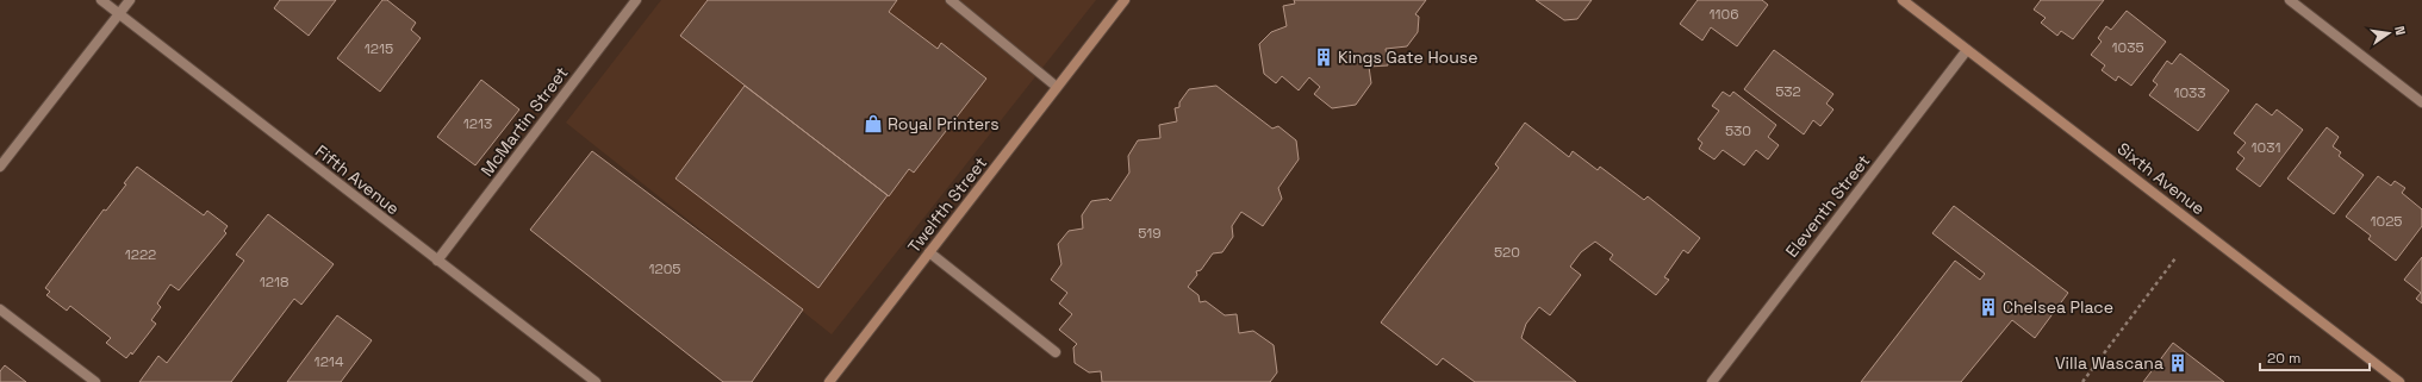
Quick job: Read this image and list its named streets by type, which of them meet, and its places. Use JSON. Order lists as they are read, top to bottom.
{
  "streets": {
    "street": [
      "McMartin Street",
      "Sixth Avenue",
      "Fifth Avenue",
      "Twelfth Street",
      "Eleventh Street"
    ]
  },
  "crossings": [
    ["McMartin Street", "Fifth Avenue"],
    ["Sixth Avenue", "Eleventh Street"]
  ],
  "places": {
    "building": ["Kings Gate House", "Chelsea Place", "Villa Wascana"],
    "shop": ["Royal Printers"]
  },
  "house_numbers": [
    "1106",
    "1035",
    "1215",
    "532",
    "1033",
    "1213",
    "530",
    "1031",
    "1025",
    "519",
    "520",
    "1222",
    "1205",
    "1218",
    "1214"
  ],
  "scale_bar": "20 m",
  "north": "right"
}
